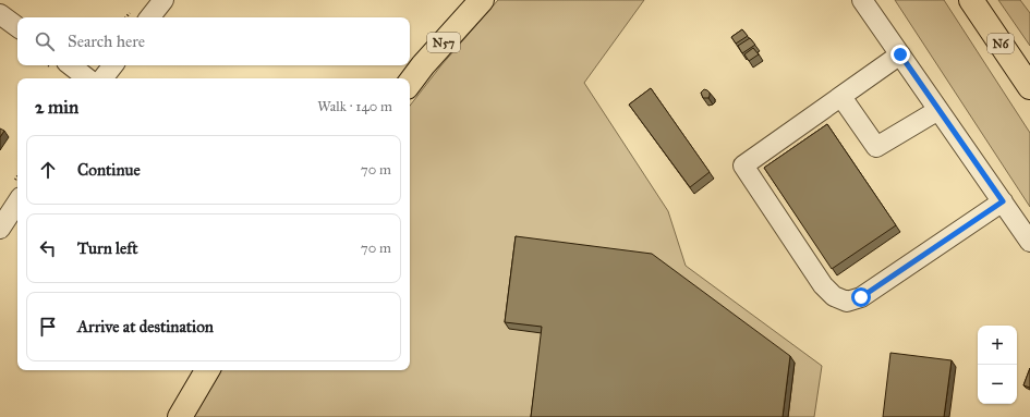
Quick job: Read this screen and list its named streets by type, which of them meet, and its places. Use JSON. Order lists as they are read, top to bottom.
{
  "streets": {
    "main road": ["N57", "N6"]
  },
  "page": {
    "search": "Search here",
    "heading": ["2 min", "Walk · 140 m"],
    "list": [
      ["Continue", "70 m"],
      ["Turn left", "70 m"],
      "Arrive at destination"
    ],
    "map_buttons": ["+", "−"]
  }
}
